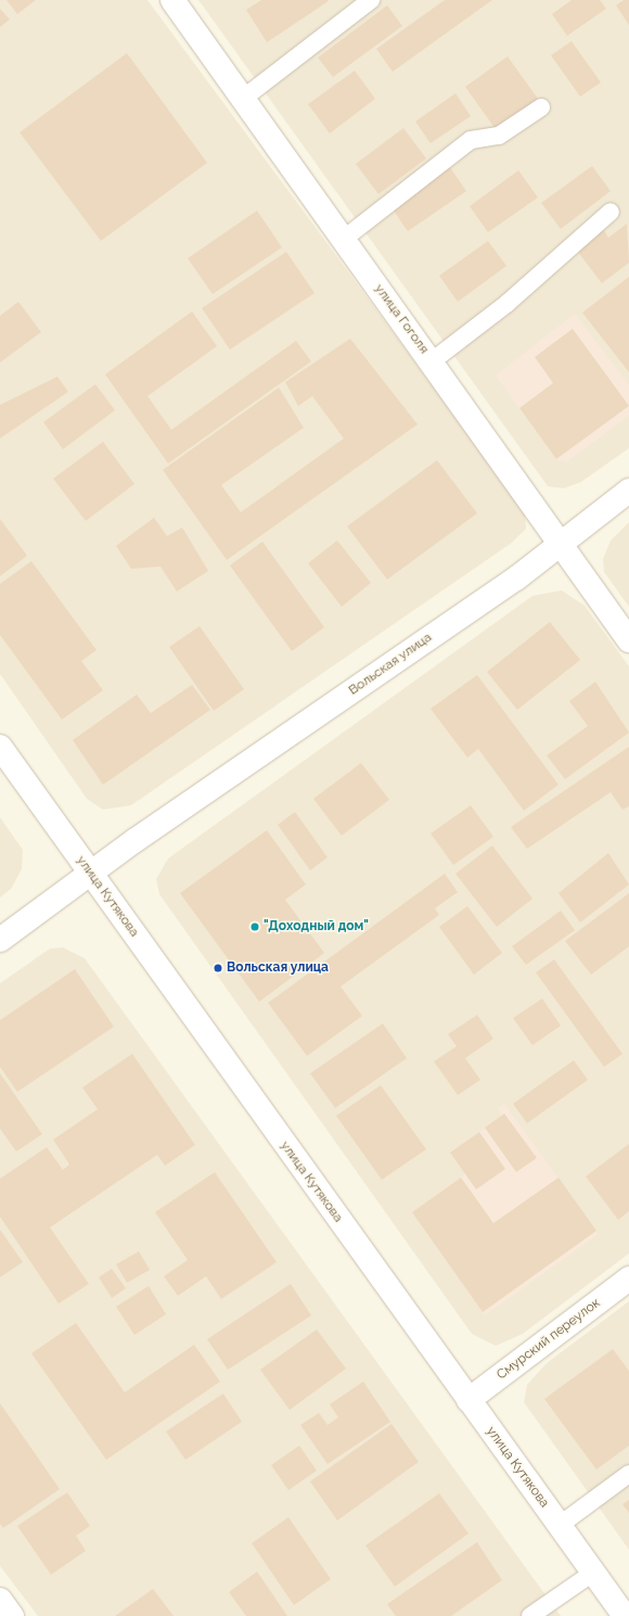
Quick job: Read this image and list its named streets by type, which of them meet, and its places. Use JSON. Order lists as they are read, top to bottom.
{
  "streets": {
    "street": [
      "улица Гоголя",
      "Вольская улица",
      "улица Кутякова",
      "Смурский переулок"
    ]
  },
  "crossings": [
    ["улица Гоголя", "Вольская улица"],
    ["Вольская улица", "улица Кутякова"],
    ["улица Кутякова", "Смурский переулок"]
  ],
  "places": ["\"Доходный дом\"", "Вольская улица"]
}
